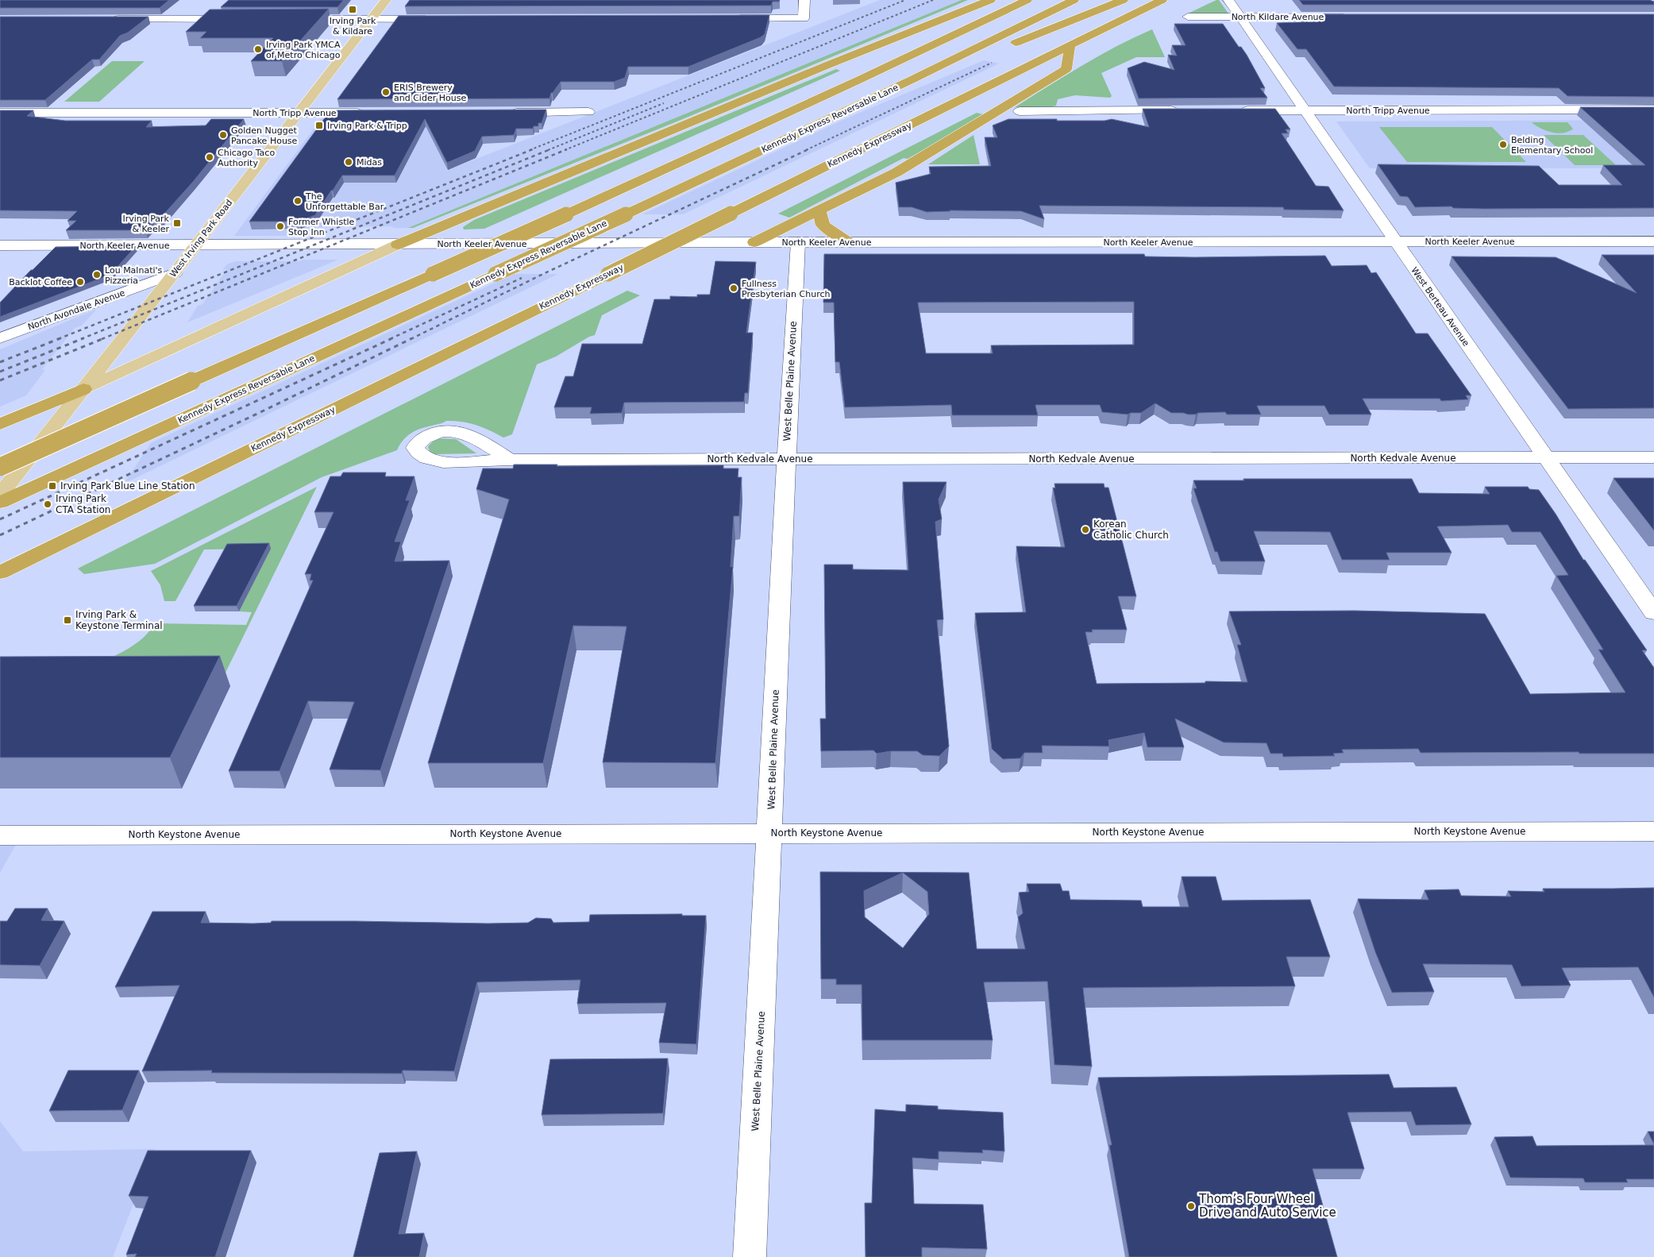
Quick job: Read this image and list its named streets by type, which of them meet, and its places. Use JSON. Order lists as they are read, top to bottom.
{
  "streets": {
    "highway": ["Kennedy Express Reversable Lane", "Kennedy Expressway"],
    "main road": ["West Irving Park Road"],
    "street": [
      "North Kildare Avenue",
      "North Tripp Avenue",
      "North Keeler Avenue",
      "West Berteau Avenue",
      "North Avondale Avenue",
      "West Belle Plaine Avenue",
      "North Kedvale Avenue",
      "North Keystone Avenue"
    ]
  },
  "crossings": [
    ["North Kildare Avenue", "West Berteau Avenue"],
    ["North Tripp Avenue", "West Irving Park Road"],
    ["North Tripp Avenue", "West Berteau Avenue"],
    ["West Irving Park Road", "North Keeler Avenue"],
    ["West Irving Park Road", "North Avondale Avenue"],
    ["North Keeler Avenue", "West Berteau Avenue"],
    ["North Keeler Avenue", "West Belle Plaine Avenue"],
    ["West Berteau Avenue", "North Kedvale Avenue"],
    ["West Belle Plaine Avenue", "North Kedvale Avenue"],
    ["West Belle Plaine Avenue", "North Keystone Avenue"]
  ],
  "places": {
    "transit": [
      "Irving Park & Kildare",
      "Irving Park & Tripp",
      "Irving Park & Keeler",
      "Irving Park Blue Line Station",
      "Irving Park & Keystone Terminal"
    ],
    "other": [
      "Irving Park YMCA of Metro Chicago",
      "ERIS Brewery and Cider House",
      "Golden Nugget Pancake House",
      "Belding Elementary School",
      "Chicago Taco Authority",
      "Midas",
      "The Unforgettable Bar",
      "Former Whistle Stop Inn",
      "Lou Malnati's Pizzeria",
      "Backlot Coffee",
      "Fullness Presbyterian Church",
      "Irving Park CTA Station",
      "Korean Catholic Church",
      "Thom’s Four Wheel Drive and Auto Service"
    ]
  }
}
